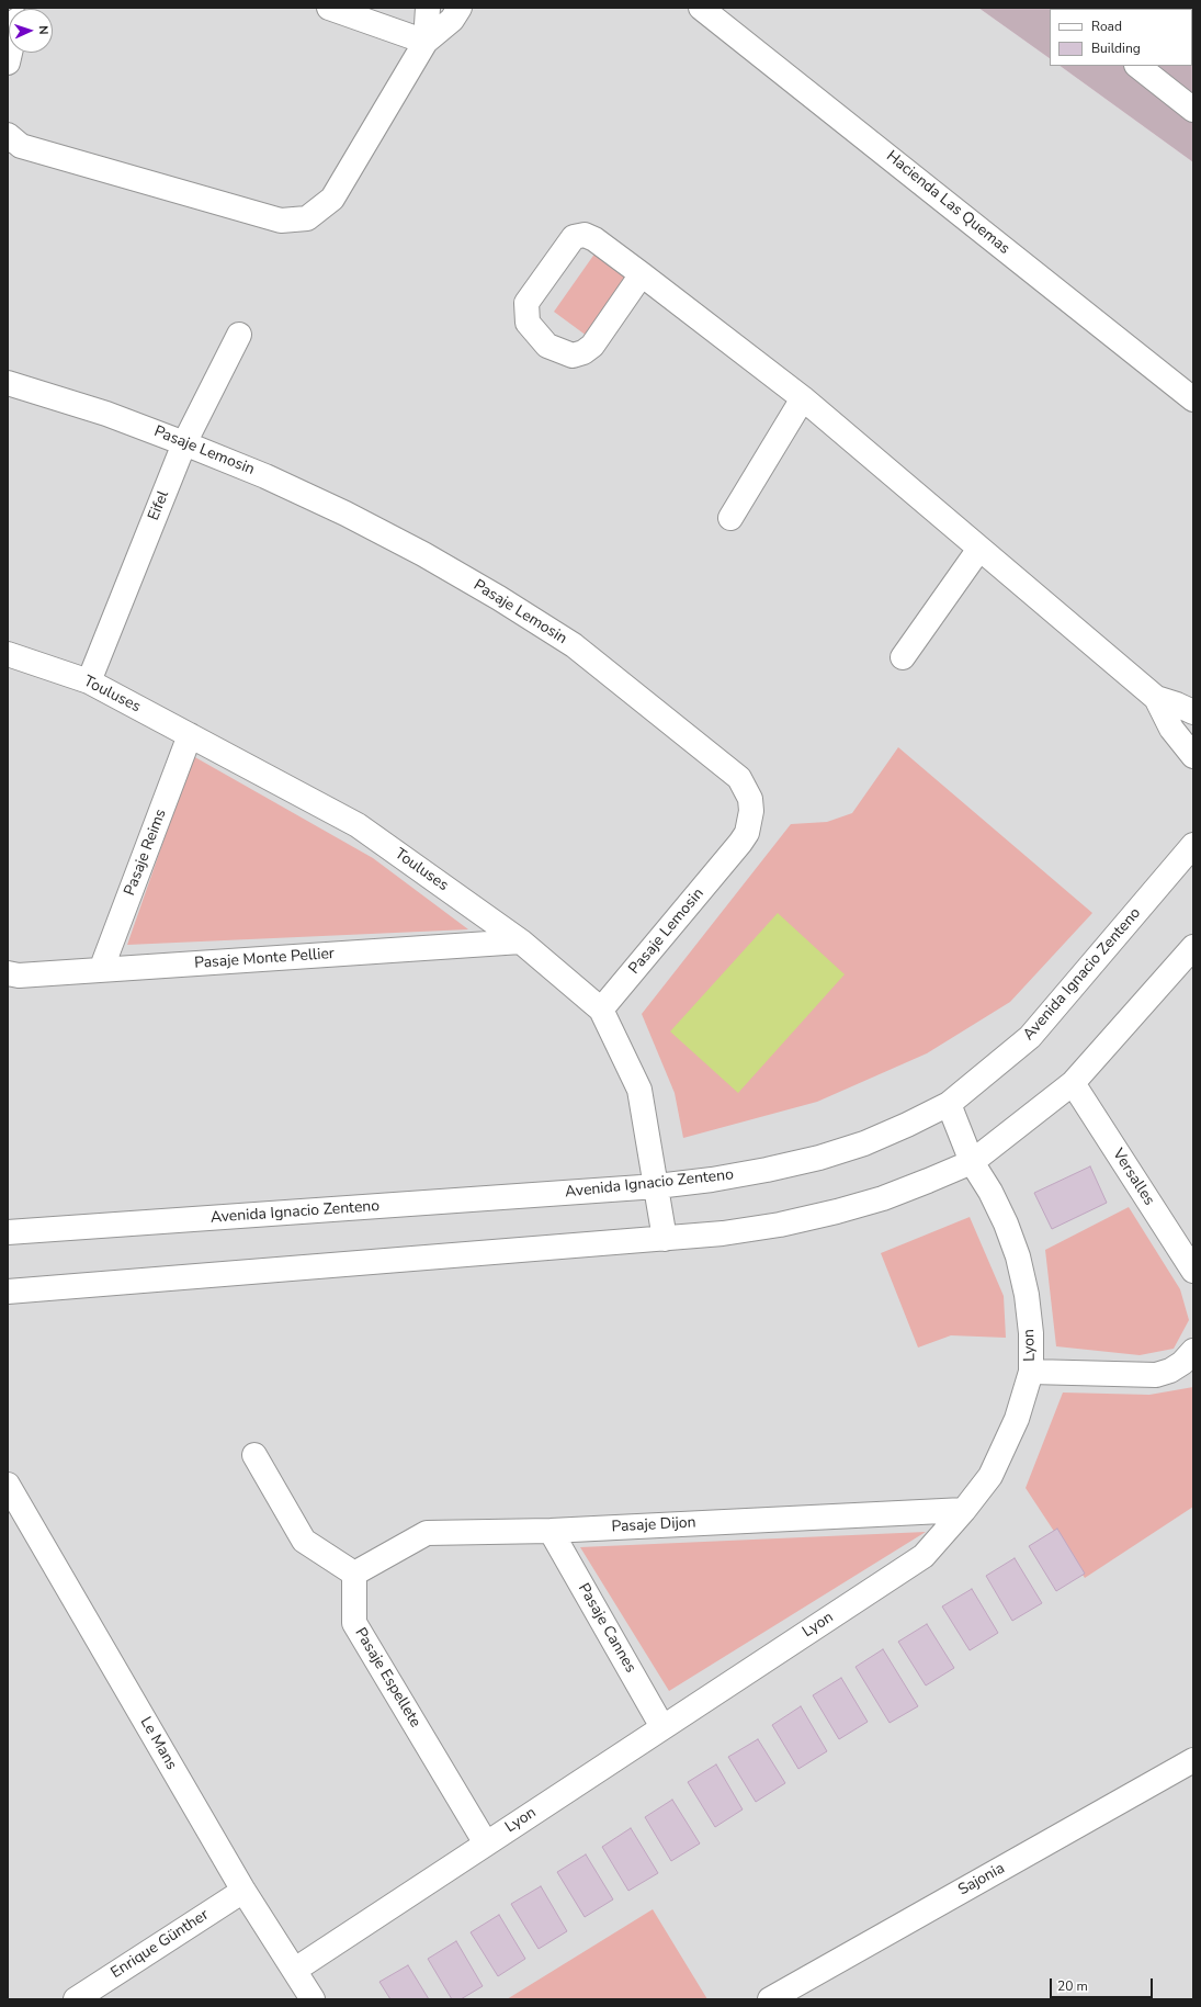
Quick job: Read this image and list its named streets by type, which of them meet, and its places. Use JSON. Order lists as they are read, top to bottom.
{
  "streets": {
    "street": [
      "Hacienda Las Quemas",
      "Pasaje Lemosin",
      "Eifel",
      "Touluses",
      "Pasaje Reims",
      "Pasaje Monte Pellier",
      "Avenida Ignacio Zenteno",
      "Versalles",
      "Lyon",
      "Pasaje Dijon",
      "Pasaje Cannes",
      "Pasaje Espellete",
      "Le Mans",
      "Sajonia",
      "Enrique Günther"
    ]
  },
  "crossings": [
    ["Pasaje Lemosin", "Eifel"],
    ["Pasaje Lemosin", "Touluses"],
    ["Eifel", "Touluses"],
    ["Touluses", "Pasaje Reims"],
    ["Touluses", "Pasaje Monte Pellier"],
    ["Touluses", "Avenida Ignacio Zenteno"],
    ["Pasaje Reims", "Pasaje Monte Pellier"],
    ["Avenida Ignacio Zenteno", "Lyon"],
    ["Lyon", "Pasaje Dijon"],
    ["Lyon", "Pasaje Cannes"],
    ["Lyon", "Pasaje Espellete"],
    ["Lyon", "Le Mans"],
    ["Pasaje Dijon", "Pasaje Cannes"],
    ["Pasaje Dijon", "Pasaje Espellete"],
    ["Le Mans", "Enrique Günther"]
  ],
  "legend": ["Road", "Building"],
  "scale_bar": "20 m",
  "north": "right"
}
